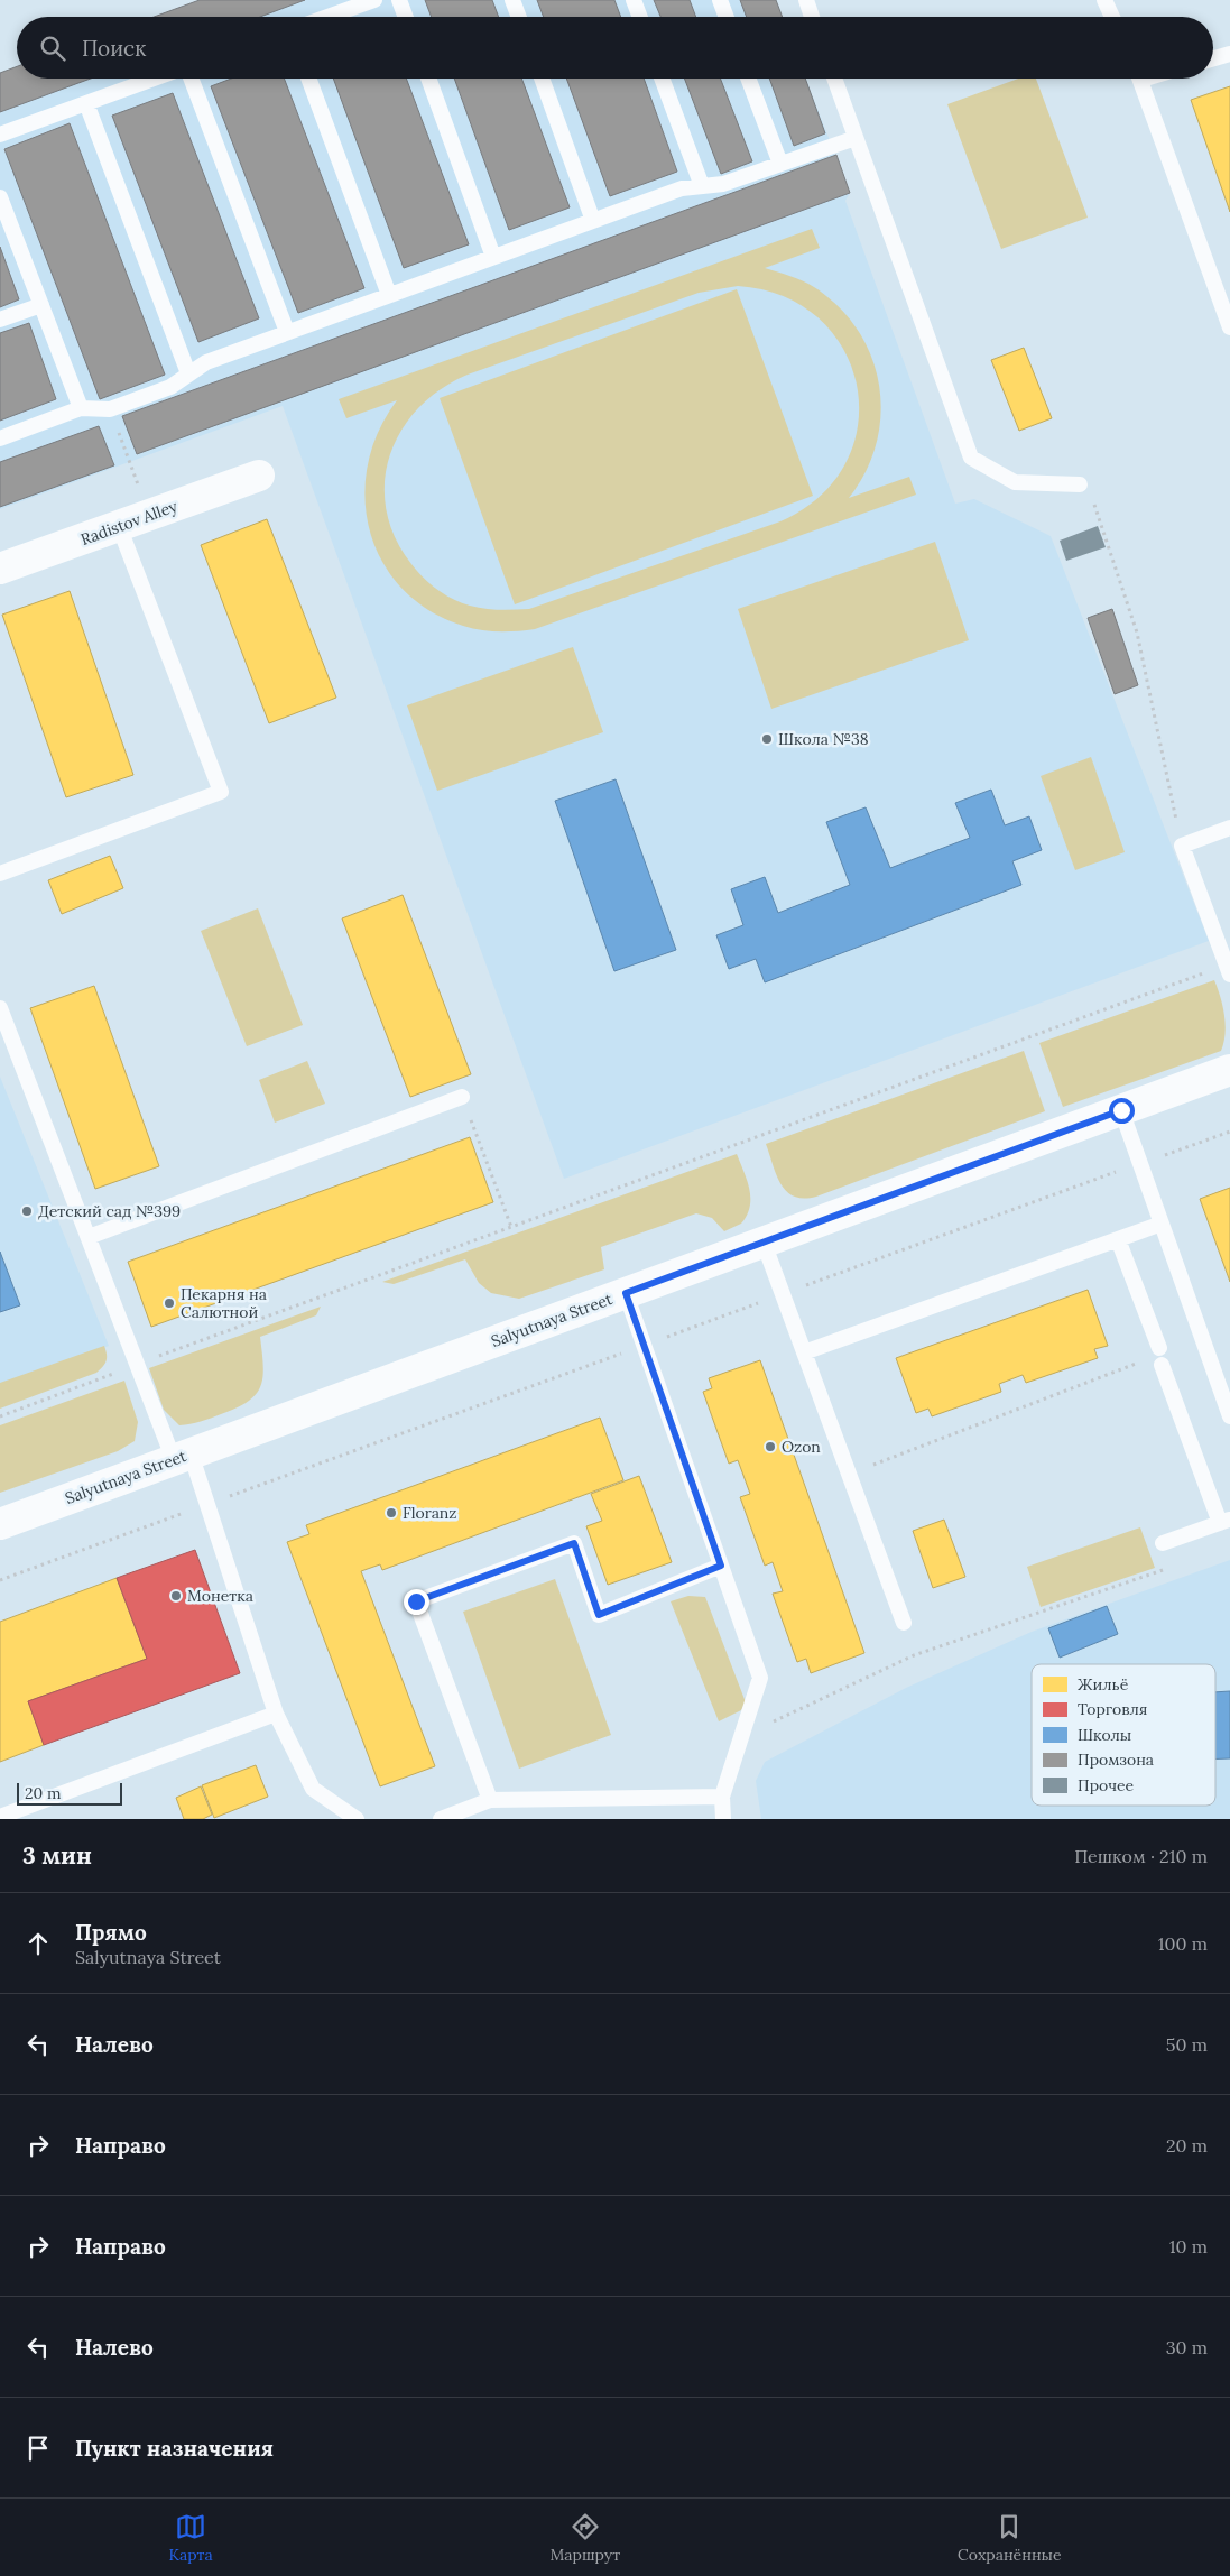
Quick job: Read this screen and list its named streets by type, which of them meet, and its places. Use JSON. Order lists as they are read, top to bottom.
{
  "streets": {
    "street": ["Radistov Alley", "Salyutnaya Street"]
  },
  "places": [
    "Школа №38",
    "Детский сад №399",
    "Пекарня на Салютной",
    "Ozon",
    "Floranz",
    "Монетка"
  ],
  "legend": [
    "Жильё",
    "Торговля",
    "Школы",
    "Промзона",
    "Прочее"
  ],
  "scale_bar": "20 m",
  "page": {
    "search": "Поиск",
    "scale": "20 m",
    "heading": ["3 мин", "Пешком · 210 m"],
    "list": [
      ["Прямо", "Salyutnaya Street", "100 m"],
      ["Налево", "50 m"],
      ["Направо", "20 m"],
      ["Направо", "10 m"],
      ["Налево", "30 m"],
      "Пункт назначения"
    ],
    "nav": ["Карта", "Маршрут", "Сохранённые"]
  }
}
